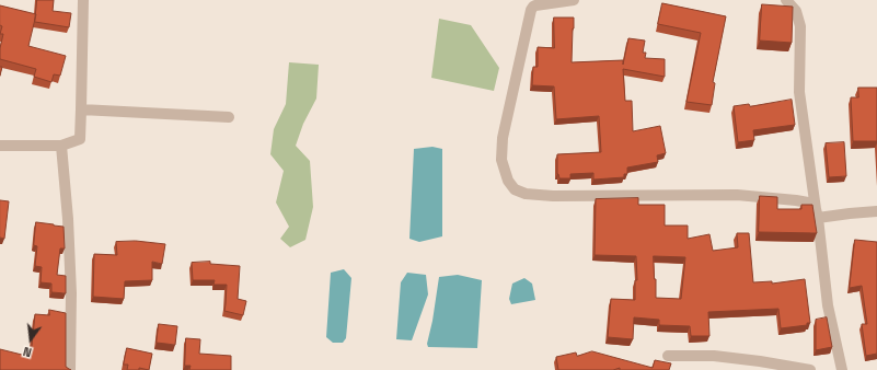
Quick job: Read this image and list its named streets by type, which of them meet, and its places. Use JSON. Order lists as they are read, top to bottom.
{
  "north": "bottom"
}
